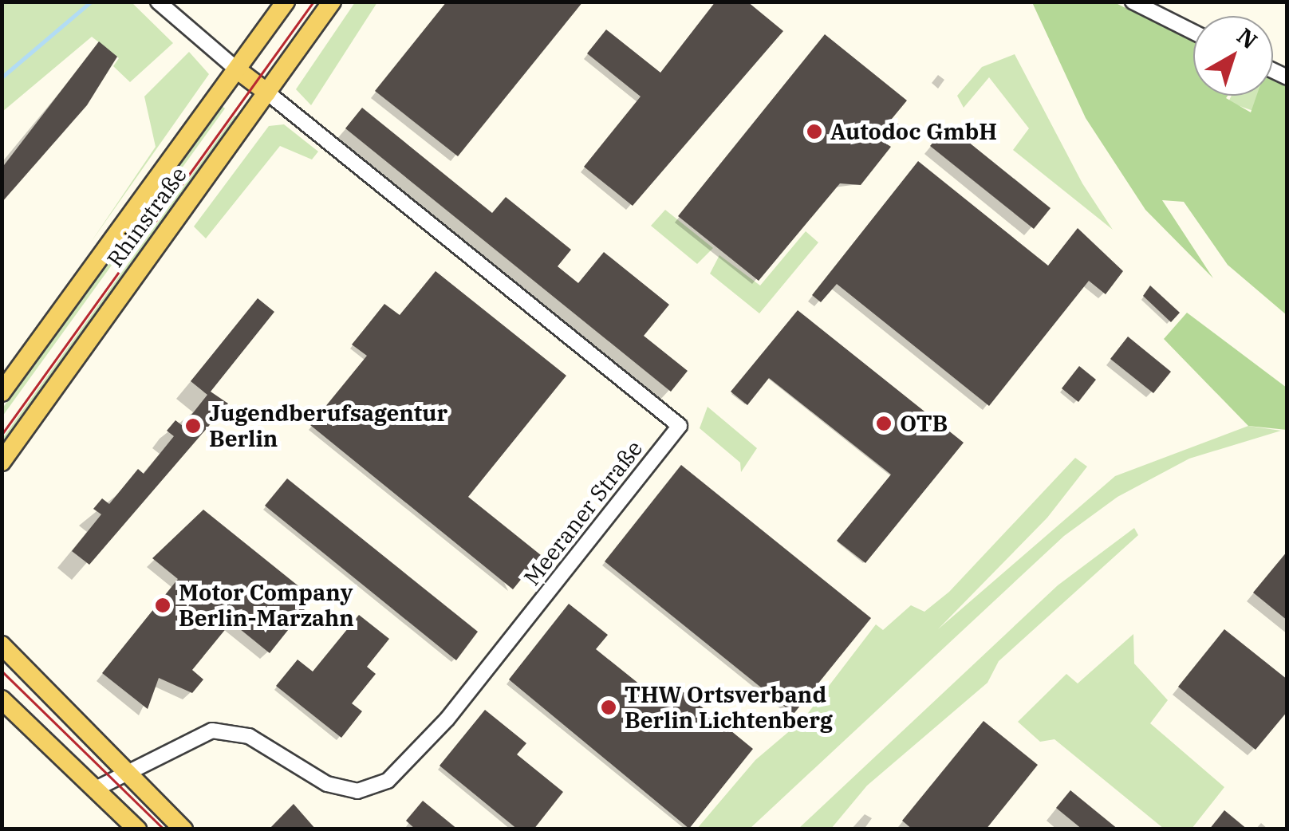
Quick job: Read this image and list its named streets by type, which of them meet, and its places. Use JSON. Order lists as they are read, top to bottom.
{
  "streets": {
    "main road": ["Rhinstraße"],
    "street": ["Meeraner Straße"]
  },
  "crossings": [
    ["Rhinstraße", "Meeraner Straße"]
  ],
  "places": [
    "Autodoc GmbH",
    "OTB",
    "Jugendberufsagentur Berlin",
    "Motor Company Berlin-Marzahn",
    "THW Ortsverband Berlin Lichtenberg"
  ],
  "north": "top right"
}
